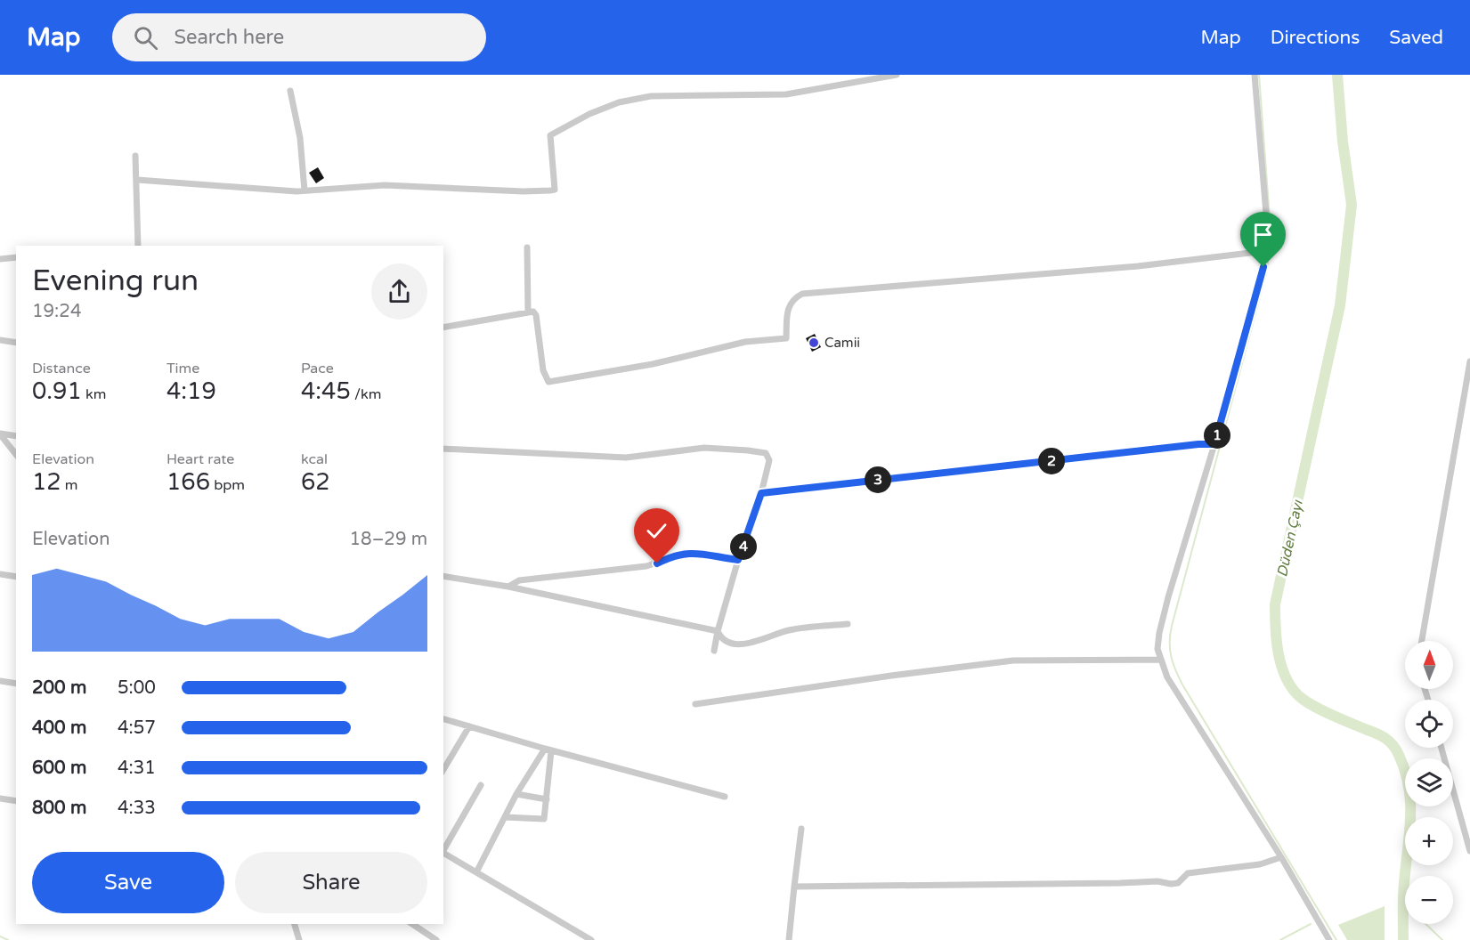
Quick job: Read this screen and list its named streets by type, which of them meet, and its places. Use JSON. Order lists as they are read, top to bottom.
{
  "water": ["Düden Çayı"],
  "places": ["Camii"],
  "north": "top",
  "page": {
    "header": "Map",
    "search": "Search here",
    "nav": ["Map", "Directions", "Saved"],
    "heading": ["Evening run", "19:24"],
    "stats": [
      ["Distance", "0.91 km"],
      ["Time", "4:19"],
      ["Pace", "4:45 /km"],
      ["Elevation", "12 m"],
      ["Heart rate", "166 bpm"],
      ["kcal", "62"]
    ],
    "pins": [
      "1",
      "2",
      "3",
      "4"
    ],
    "chart": ["Elevation", "18–29 m"],
    "map_buttons": ["+", "−"],
    "list": [
      {
        "name": "200 m",
        "note": "5:00"
      },
      {
        "name": "400 m",
        "note": "4:57"
      },
      {
        "name": "600 m",
        "note": "4:31"
      },
      {
        "name": "800 m",
        "note": "4:33"
      }
    ],
    "buttons": ["Save", "Share"]
  }
}
